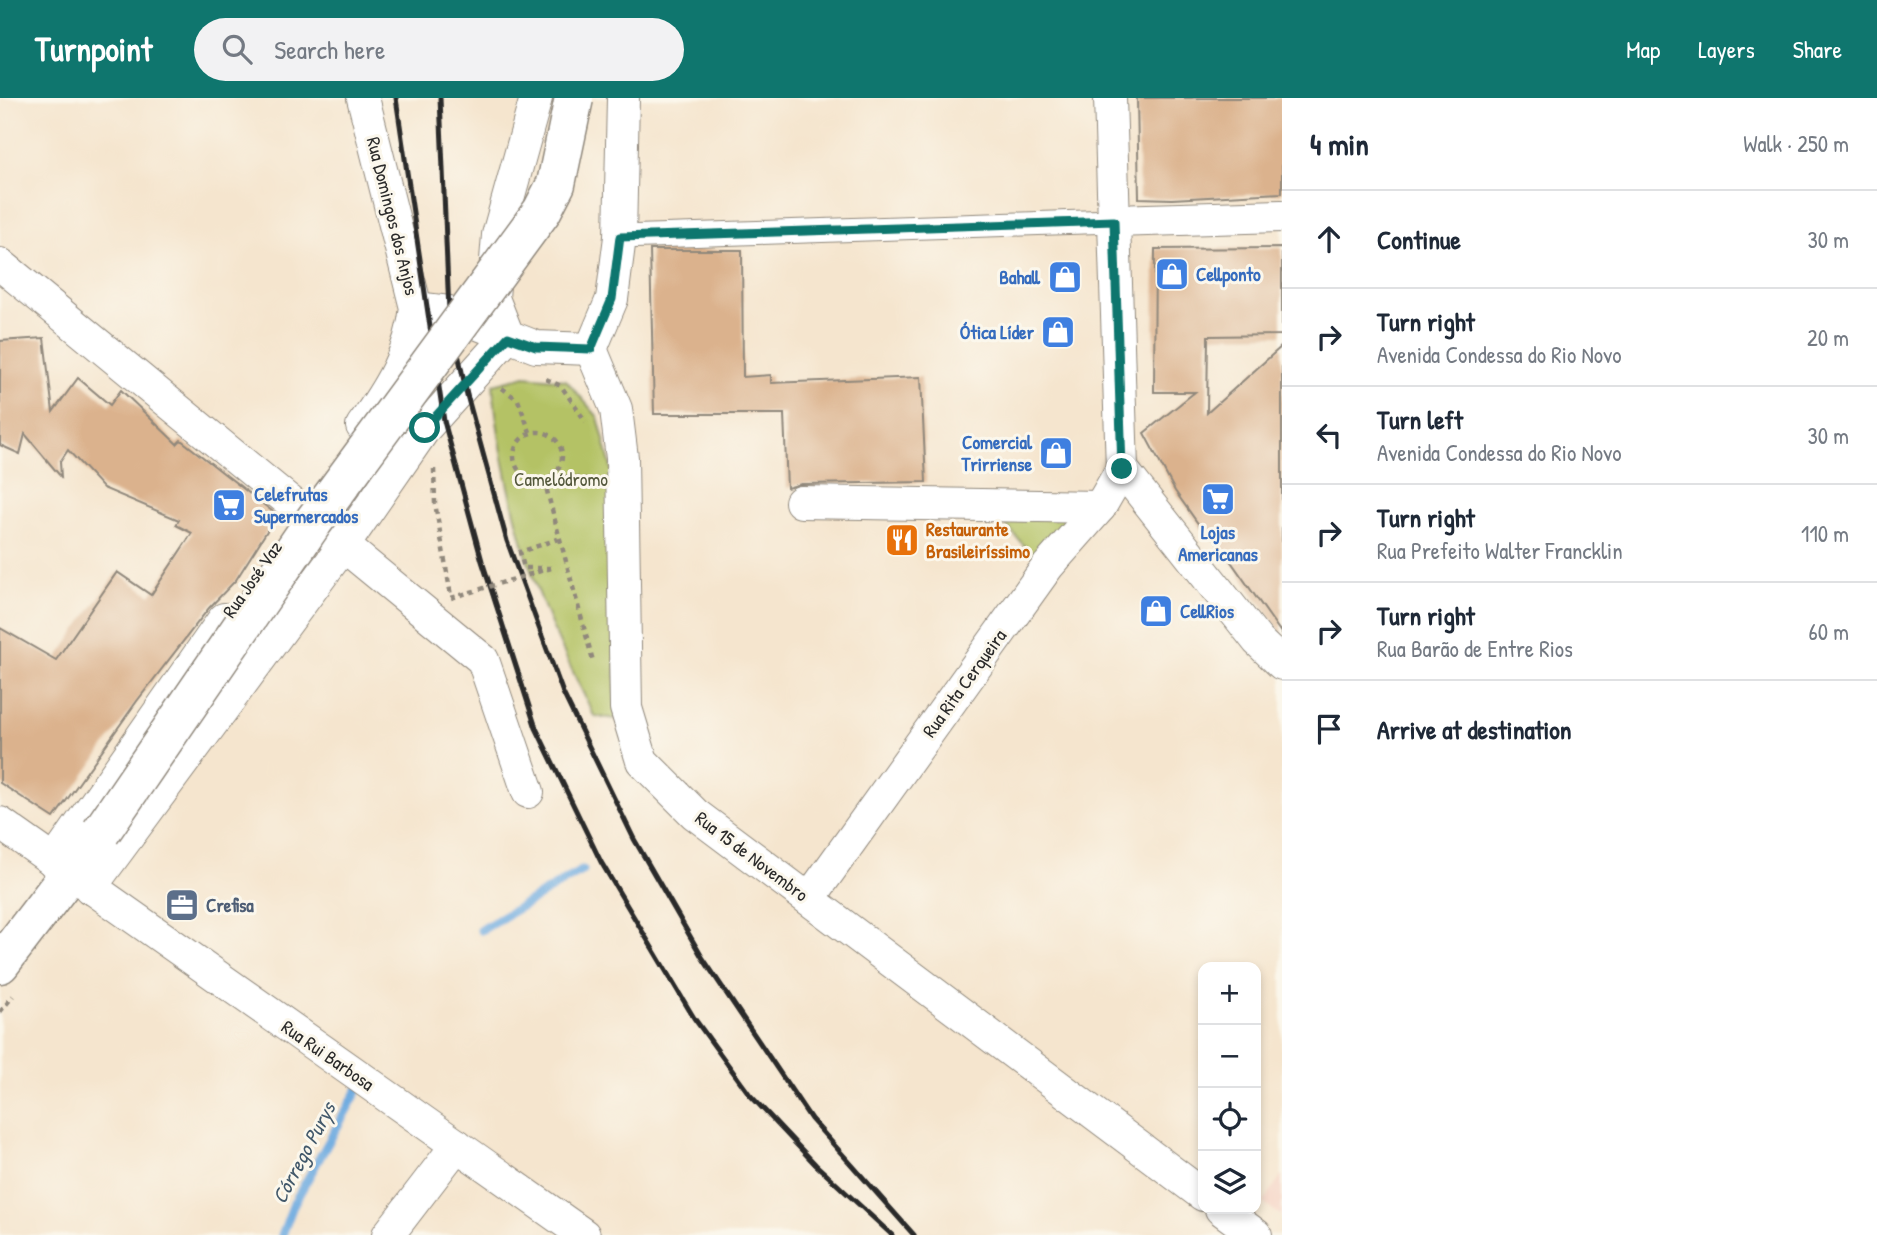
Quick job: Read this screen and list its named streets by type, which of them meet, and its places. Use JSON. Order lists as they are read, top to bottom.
{
  "streets": {
    "street": [
      "Rua Domingos dos Anjos",
      "Rua José Vaz",
      "Rua Rita Cerqueira",
      "Rua 15 de Novembro",
      "Rua Rui Barbosa"
    ]
  },
  "crossings": [
    ["Rua Domingos dos Anjos", "Rua José Vaz"],
    ["Rua José Vaz", "Rua Rui Barbosa"],
    ["Rua Rita Cerqueira", "Rua 15 de Novembro"]
  ],
  "water": ["Córrego Purys"],
  "parks": ["Camelódromo"],
  "places": {
    "shop": [
      "Cellponto",
      "Bahall",
      "Ótica Líder",
      "Comercial Trirriense",
      "CellRios"
    ],
    "supermarket": ["Lojas Americanas", "Celefrutas Supermercados"],
    "restaurant": ["Restaurante Brasileiríssimo"],
    "office": ["Crefisa"]
  },
  "page": {
    "header": "Turnpoint",
    "search": "Search here",
    "nav": ["Map", "Layers", "Share"],
    "heading": ["4 min", "Walk · 250 m"],
    "list": [
      ["Continue", "30 m"],
      ["Turn right", "Avenida Condessa do Rio Novo", "20 m"],
      ["Turn left", "Avenida Condessa do Rio Novo", "30 m"],
      ["Turn right", "Rua Prefeito Walter Francklin", "110 m"],
      ["Turn right", "Rua Barão de Entre Rios", "60 m"],
      "Arrive at destination"
    ],
    "map_buttons": ["+", "−"]
  }
}
